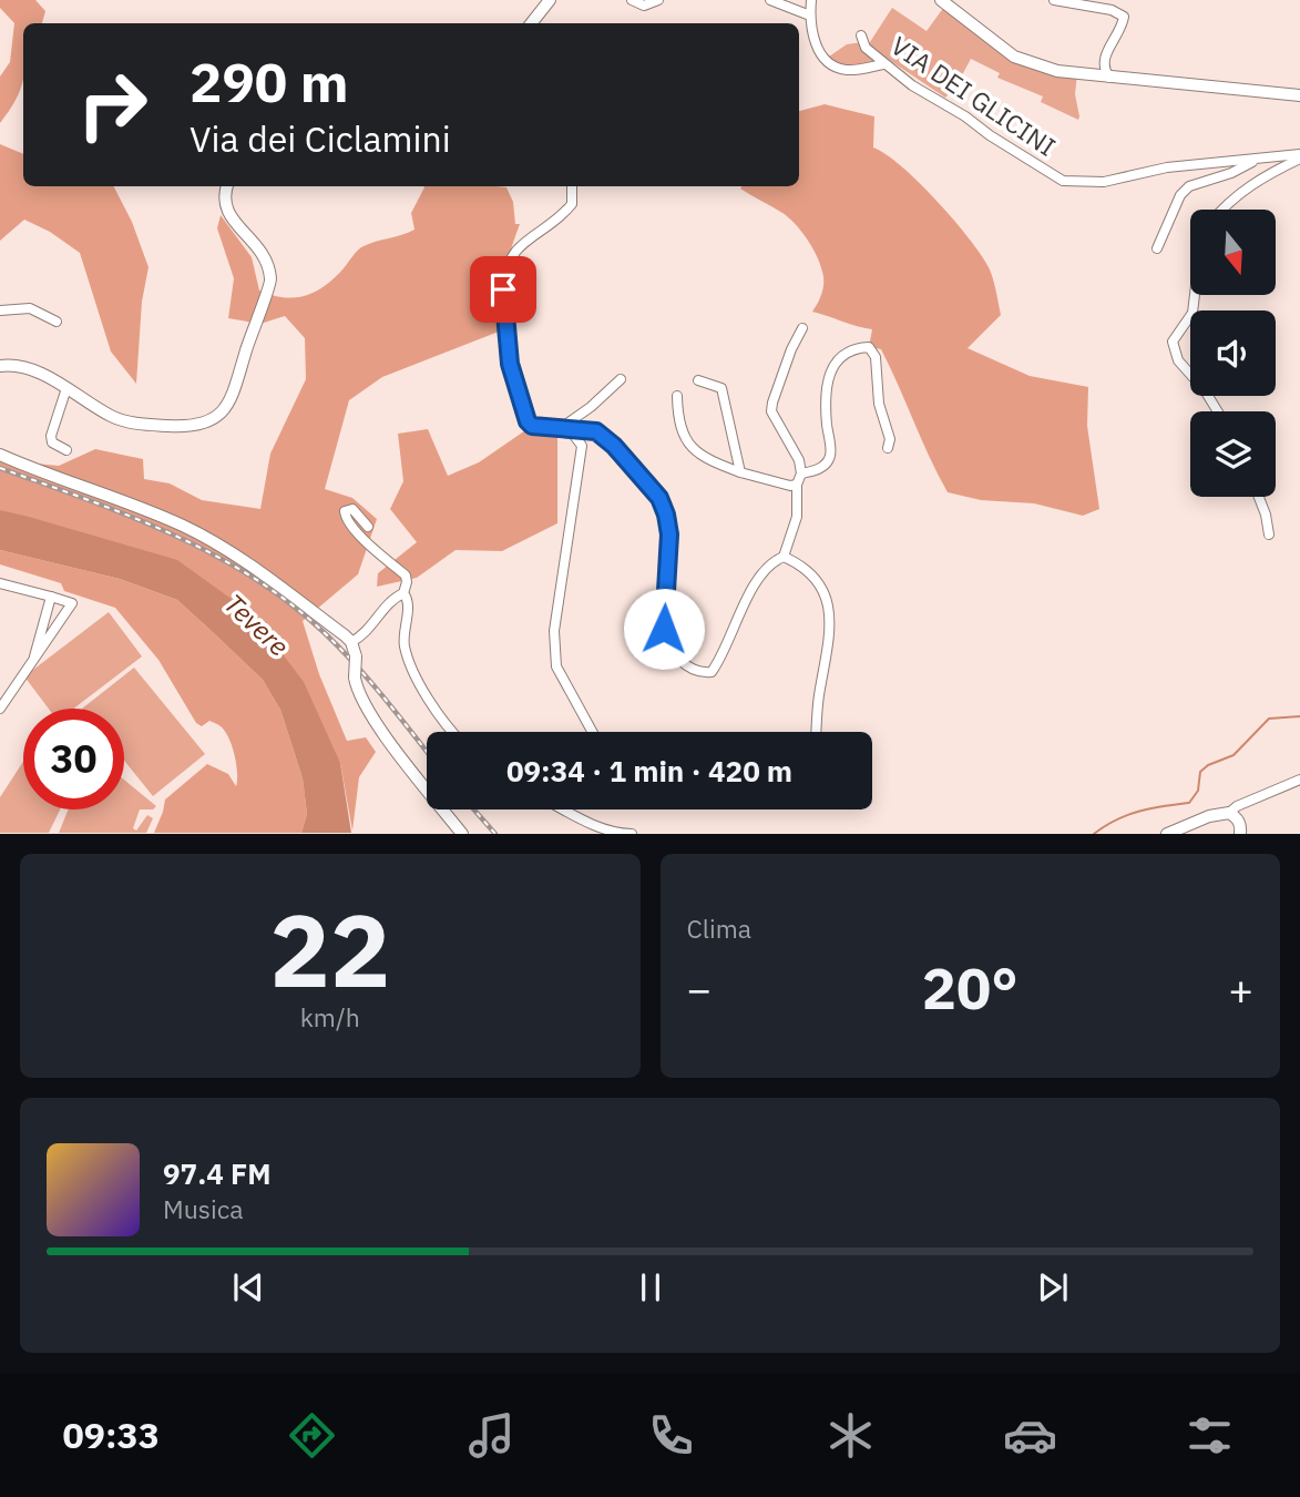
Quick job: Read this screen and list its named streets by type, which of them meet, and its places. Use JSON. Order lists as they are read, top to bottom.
{
  "streets": {
    "street": ["VIA DEI GLICINI"]
  },
  "water": ["Tevere"],
  "north": "bottom",
  "page": {
    "turn": ["290 m", "Via dei Ciclamini"],
    "limit": "30",
    "trip": "09:34 · 1 min · 420 m",
    "tile": [
      ["22", "km/h"],
      "Clima"
    ],
    "heat": ["−", "20°", "+"],
    "song": ["97.4 FM", "Musica"],
    "tabs": "09:33"
  }
}
